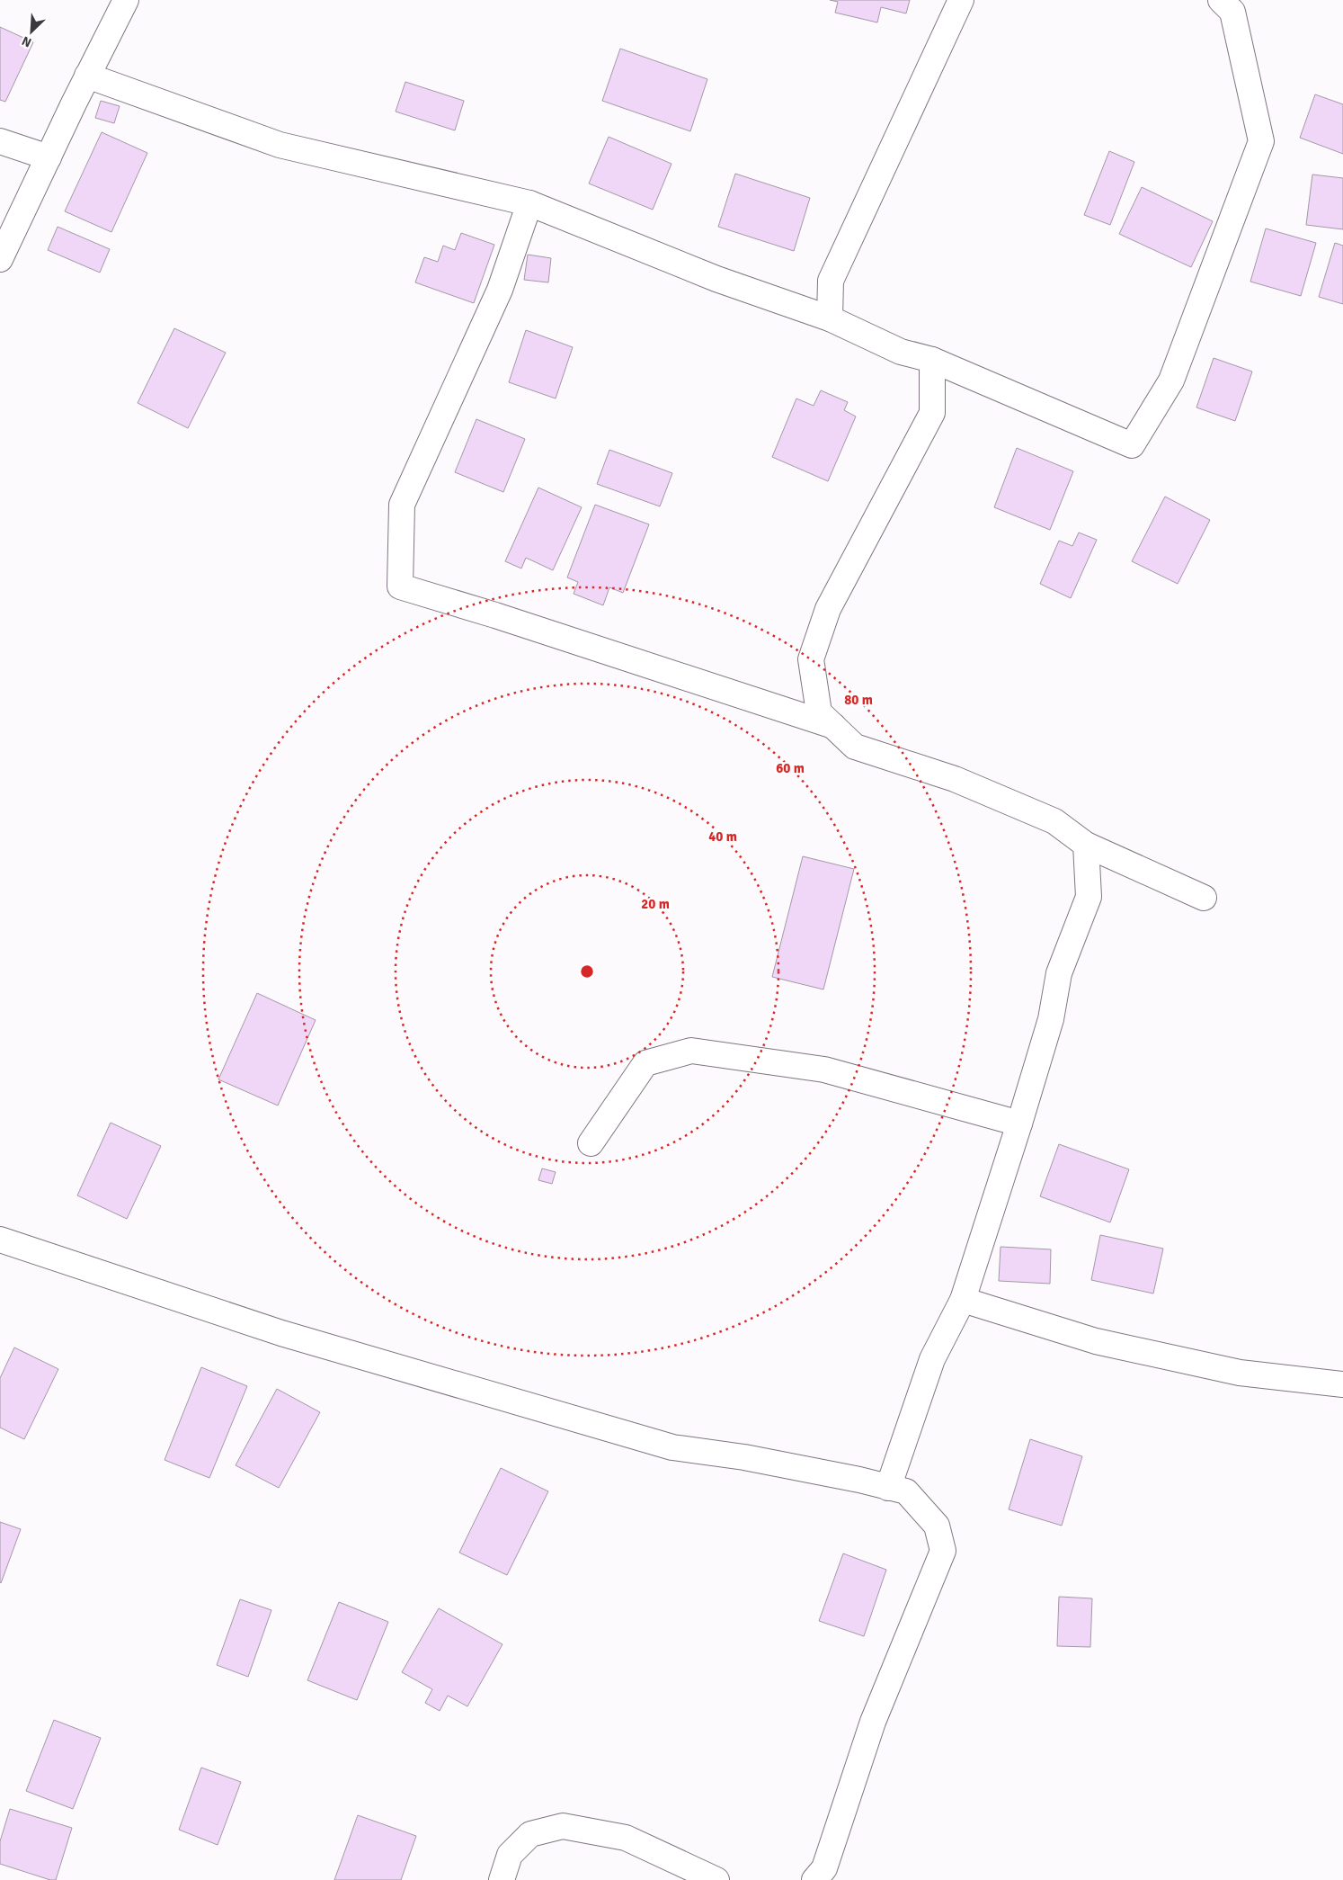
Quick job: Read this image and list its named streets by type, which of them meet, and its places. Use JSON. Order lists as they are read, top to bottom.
{
  "north": "bottom left",
  "rings": [
    "80 m",
    "60 m",
    "40 m",
    "20 m"
  ]
}
